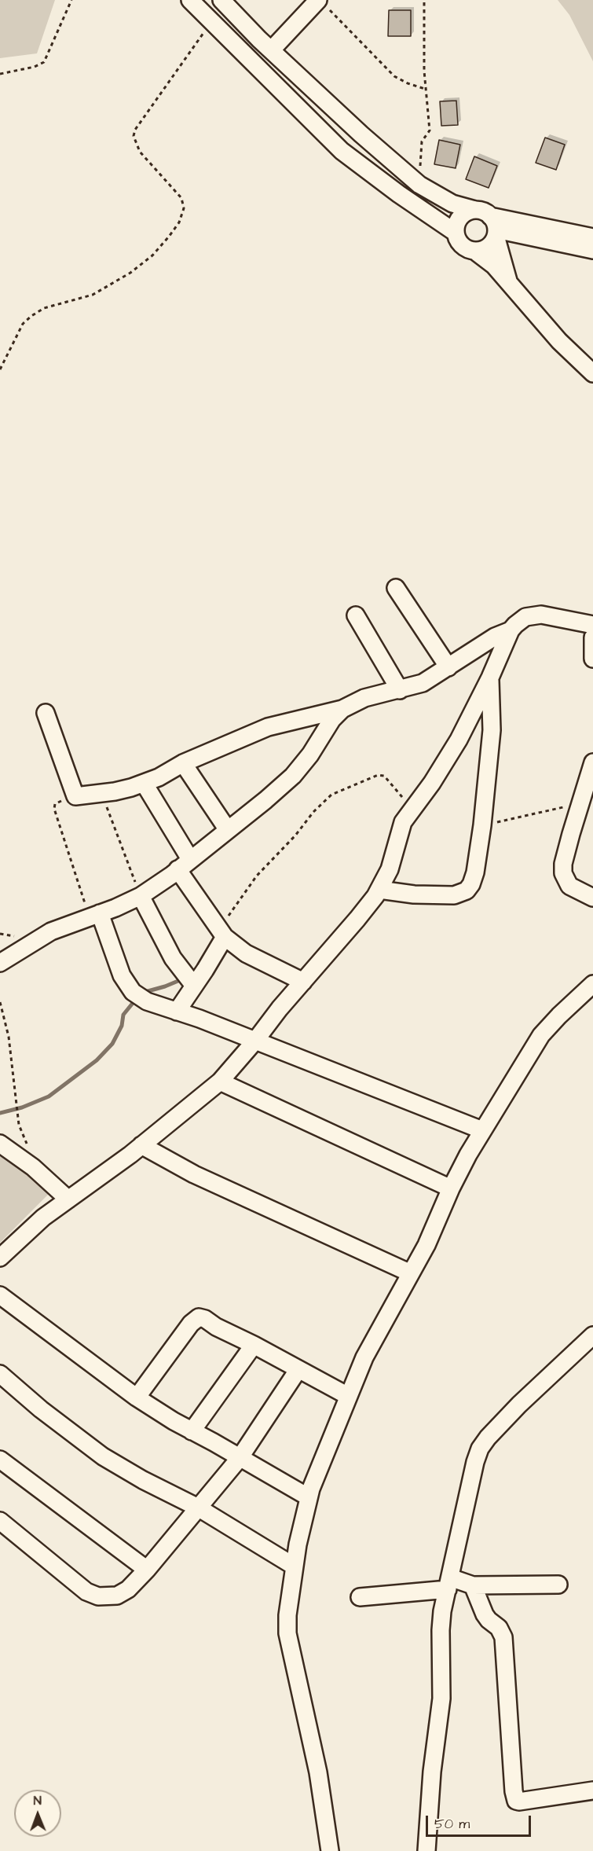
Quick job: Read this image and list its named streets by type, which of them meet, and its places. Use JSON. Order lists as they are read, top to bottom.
{
  "scale_bar": "50 m",
  "north": "top"
}
